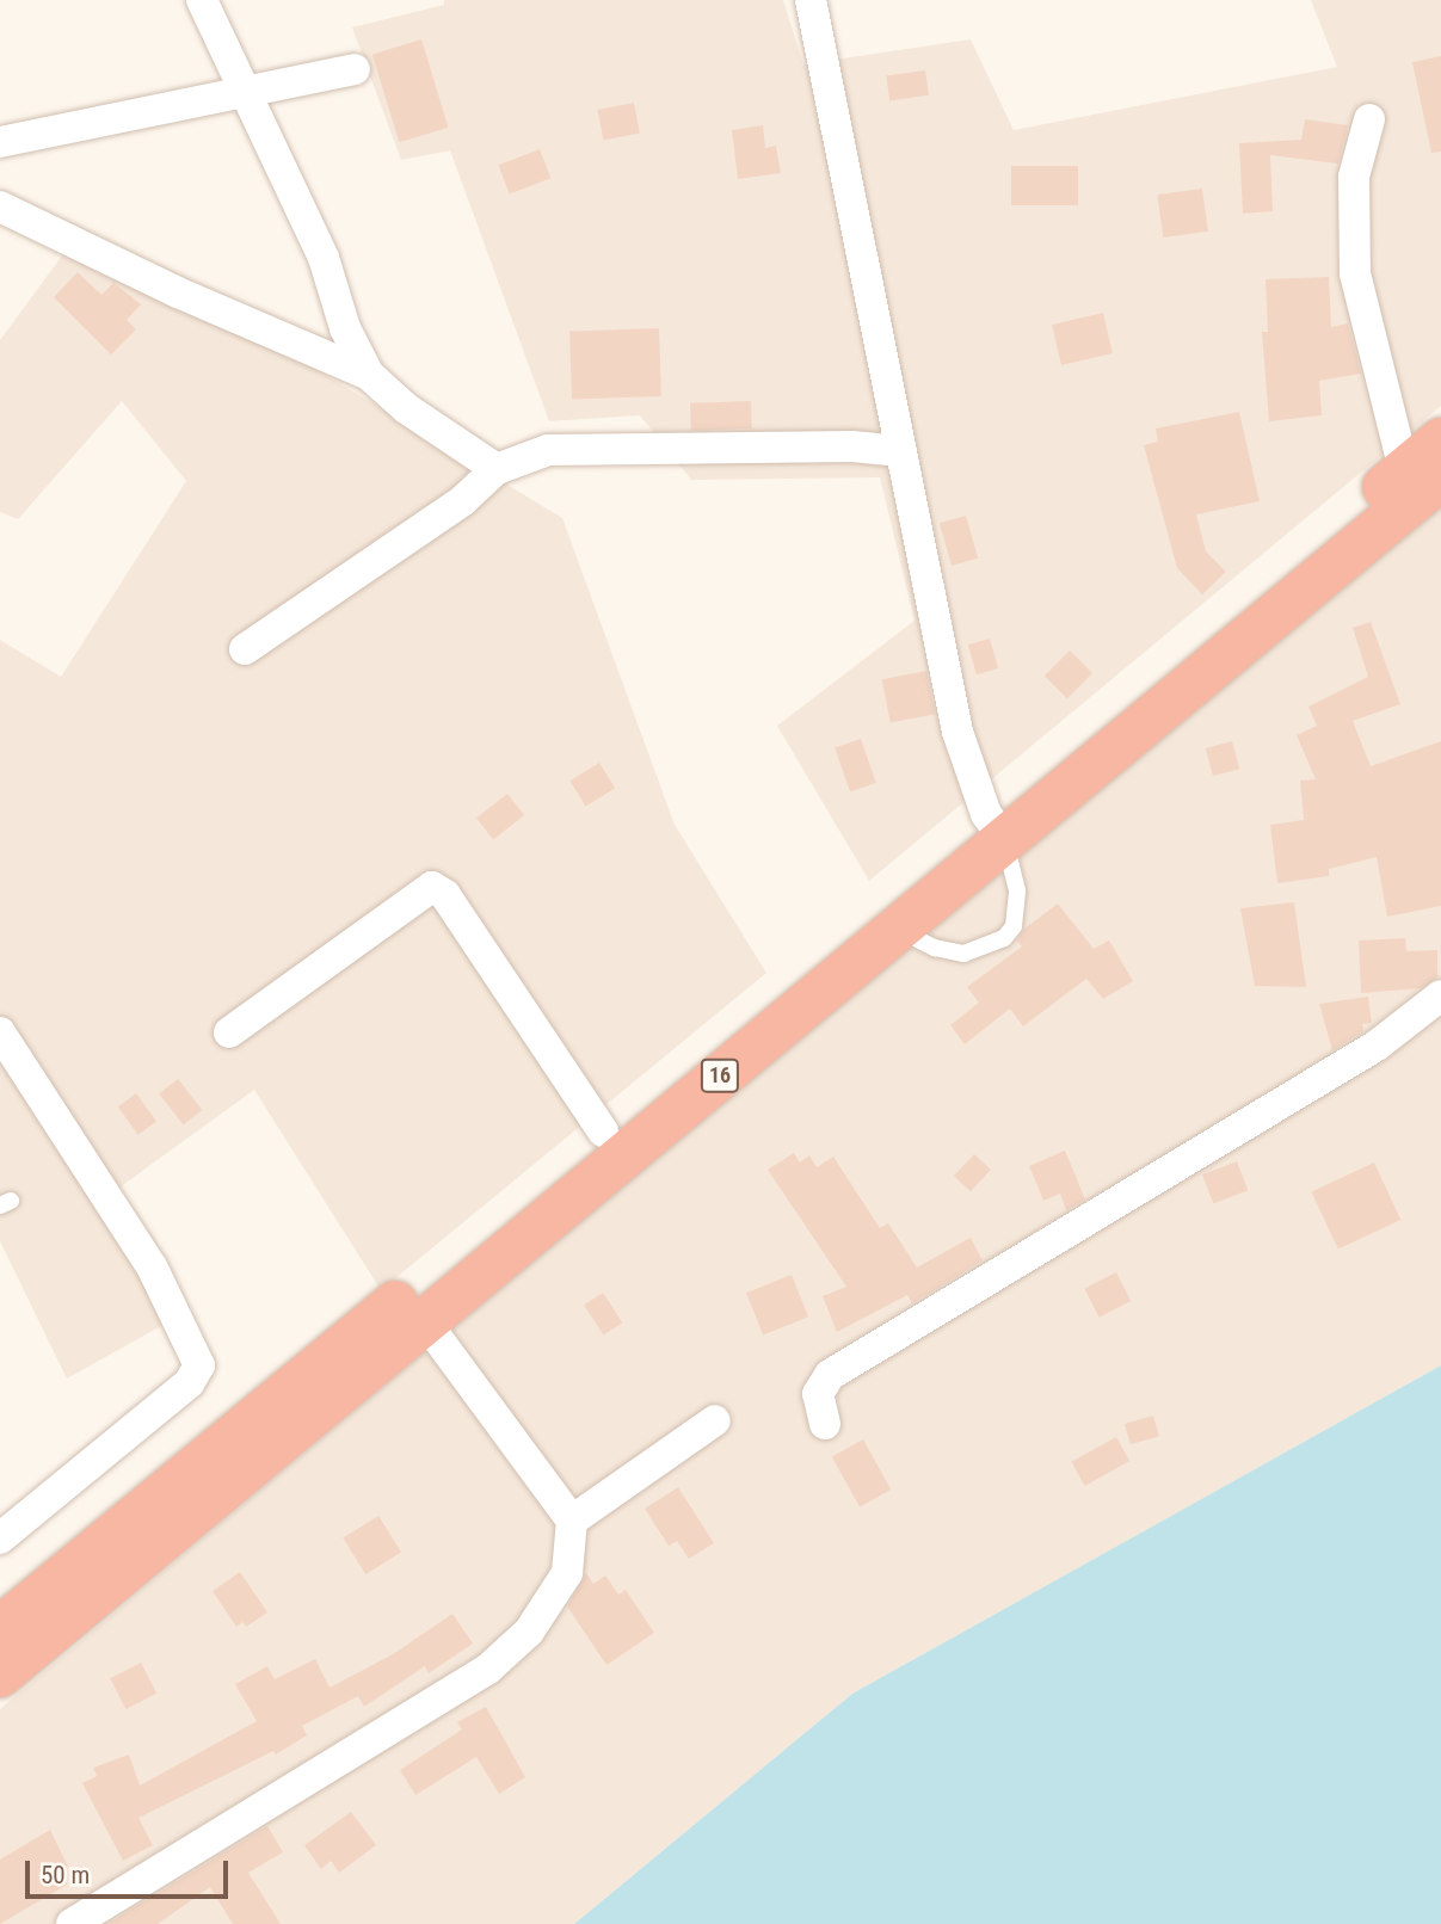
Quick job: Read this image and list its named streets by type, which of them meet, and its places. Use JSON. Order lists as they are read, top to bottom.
{
  "streets": {
    "highway": ["16"]
  },
  "scale_bar": "50 m"
}
